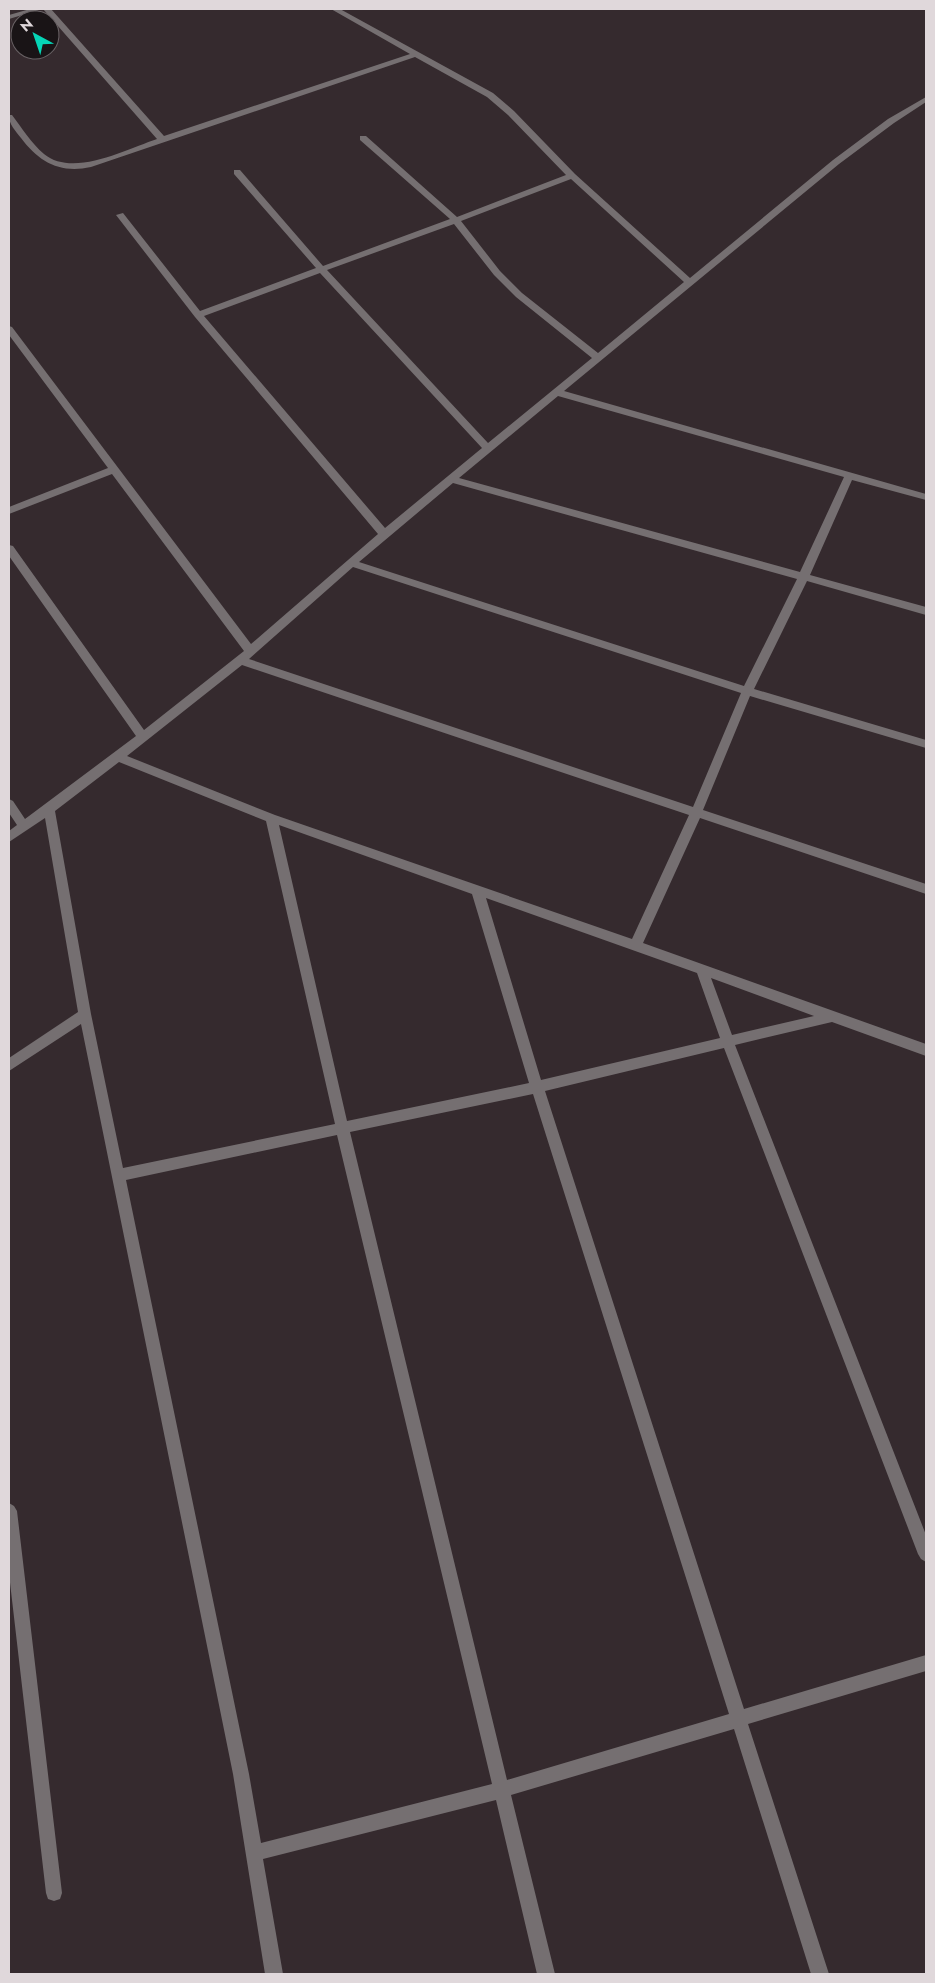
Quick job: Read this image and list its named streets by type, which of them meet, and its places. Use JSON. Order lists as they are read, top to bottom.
{
  "north": "top left"
}
